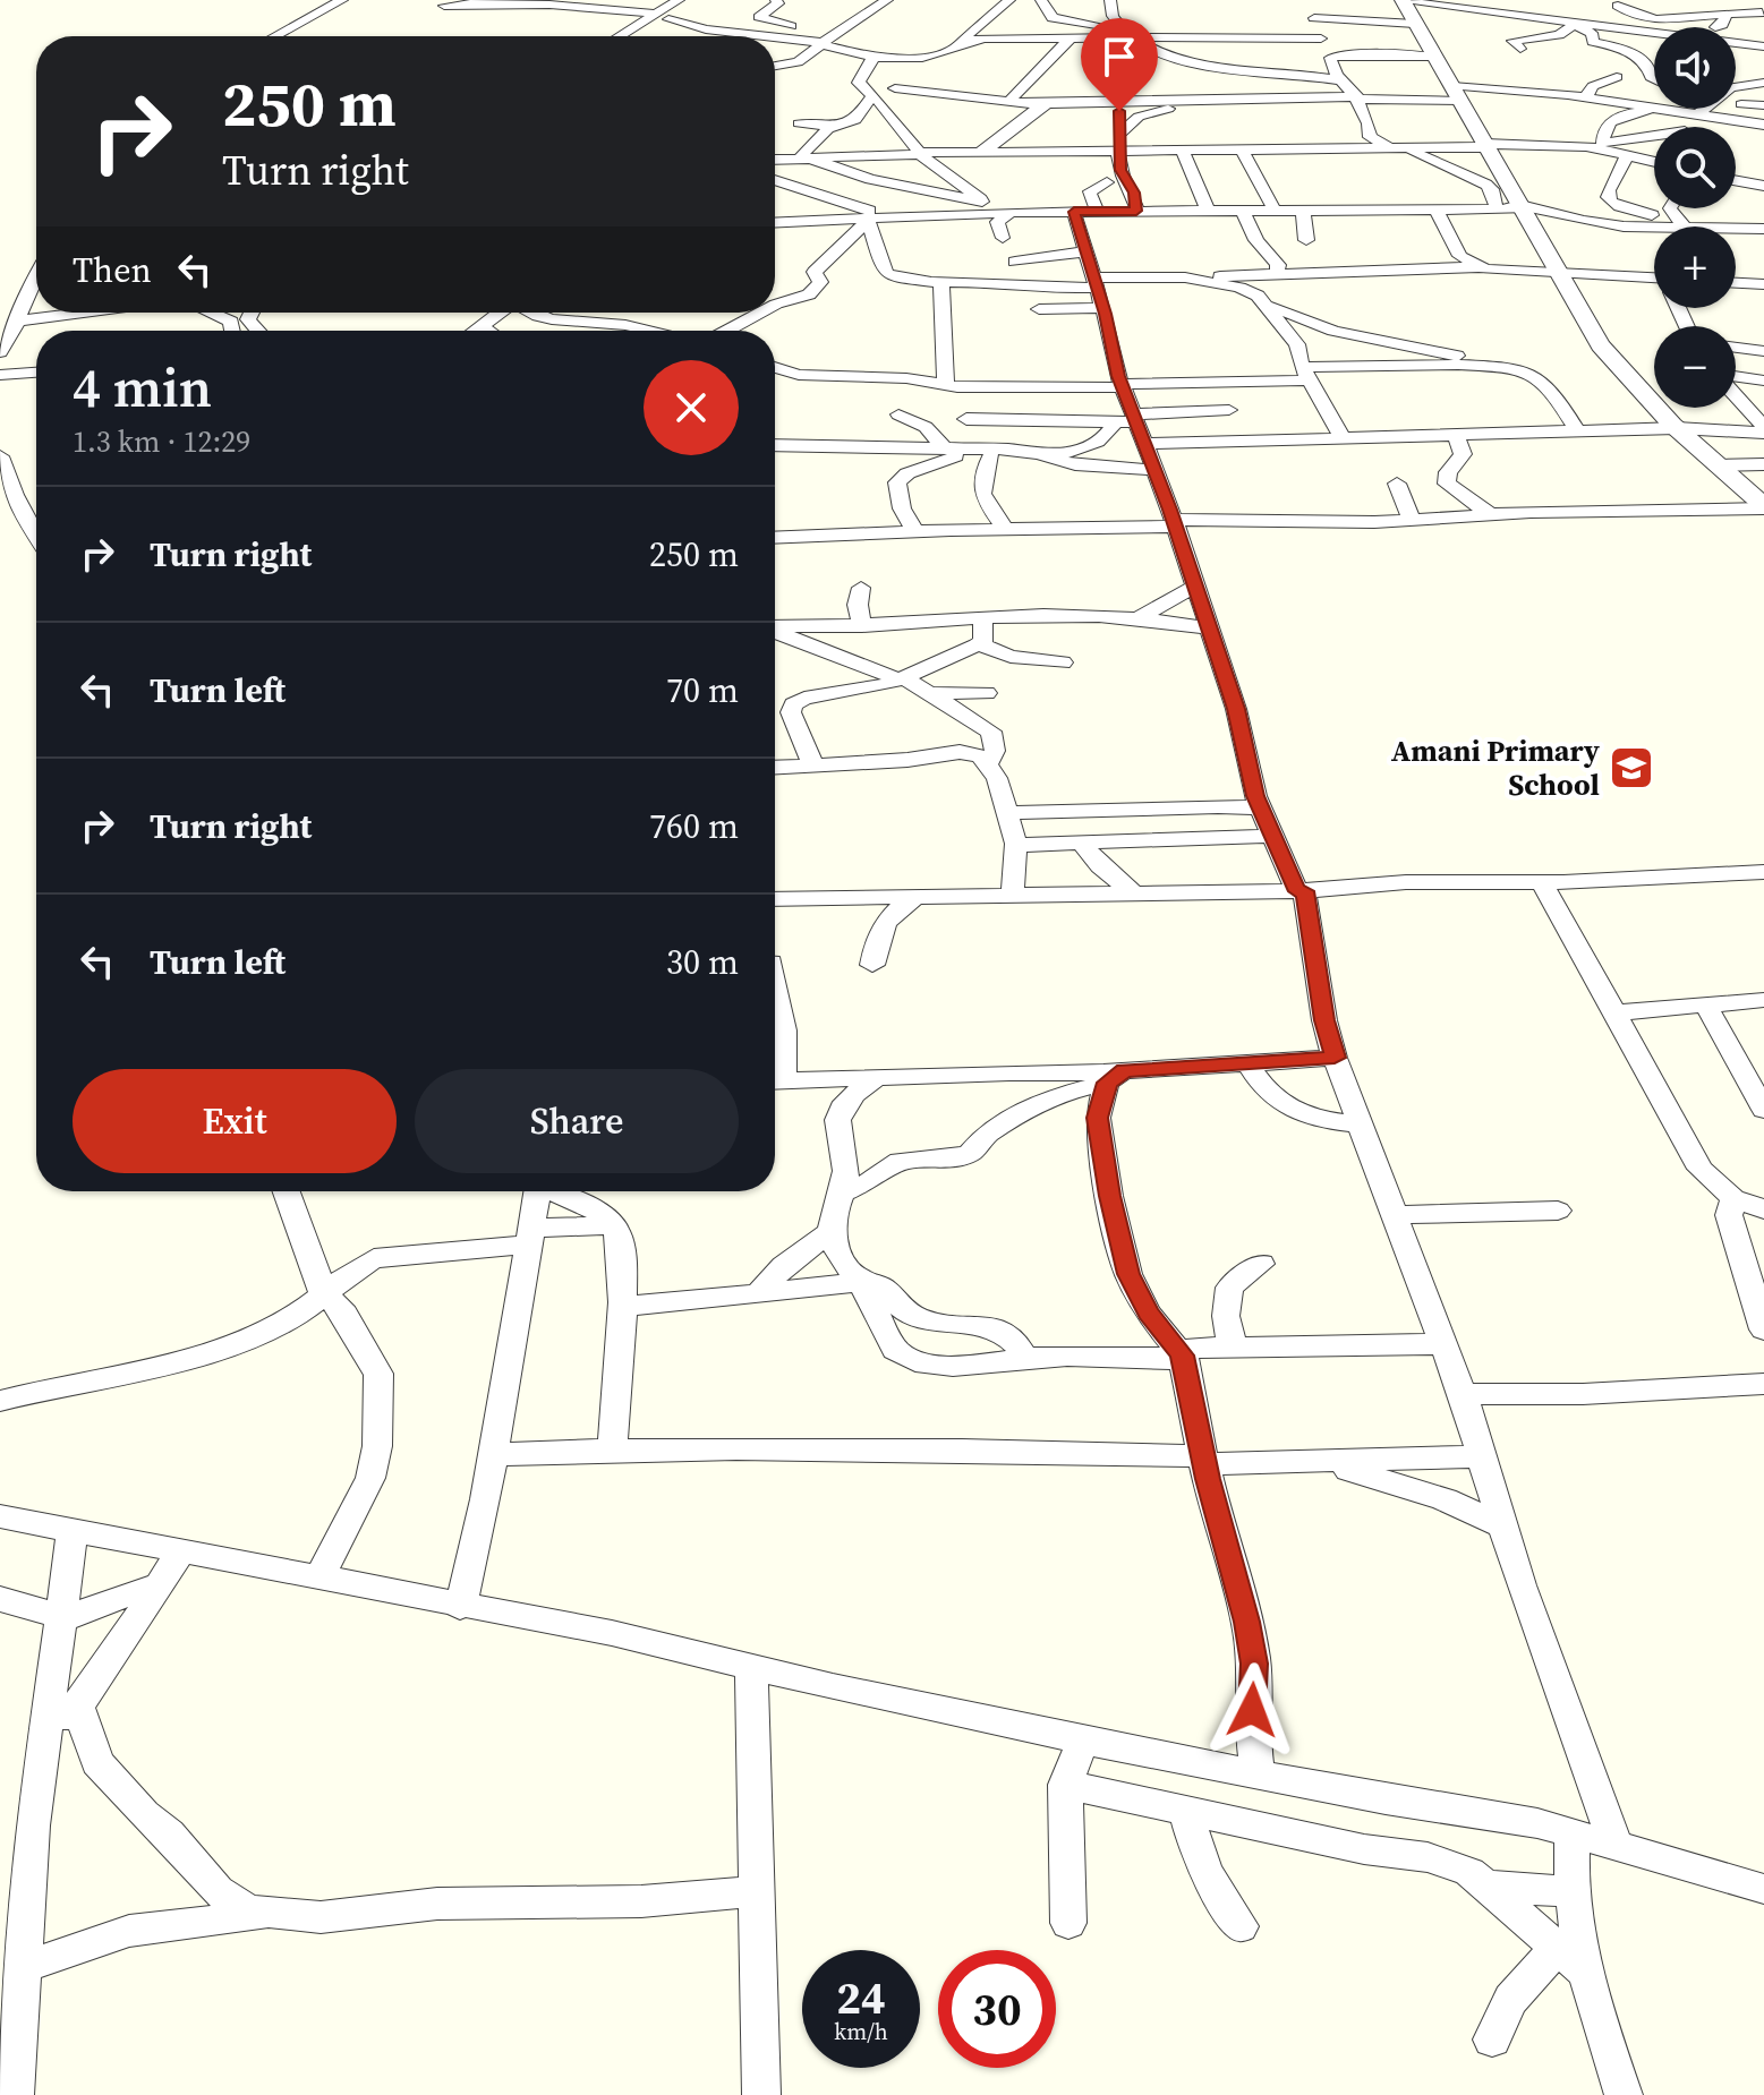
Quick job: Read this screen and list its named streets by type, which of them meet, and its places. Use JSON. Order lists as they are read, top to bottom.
{
  "places": {
    "school or university": ["Amani Primary School"]
  },
  "page": {
    "map_buttons": ["+", "−"],
    "turn": ["250 m", "Turn right"],
    "then": "Then",
    "heading": ["4 min", "1.3 km · 12:29"],
    "list": [
      {
        "name": "Turn right",
        "value": "250 m"
      },
      {
        "name": "Turn left",
        "value": "70 m"
      },
      {
        "name": "Turn right",
        "value": "760 m"
      },
      {
        "name": "Turn left",
        "value": "30 m"
      }
    ],
    "buttons": ["Exit", "Share"],
    "speed": "24 km/h",
    "limit": "30"
  }
}
